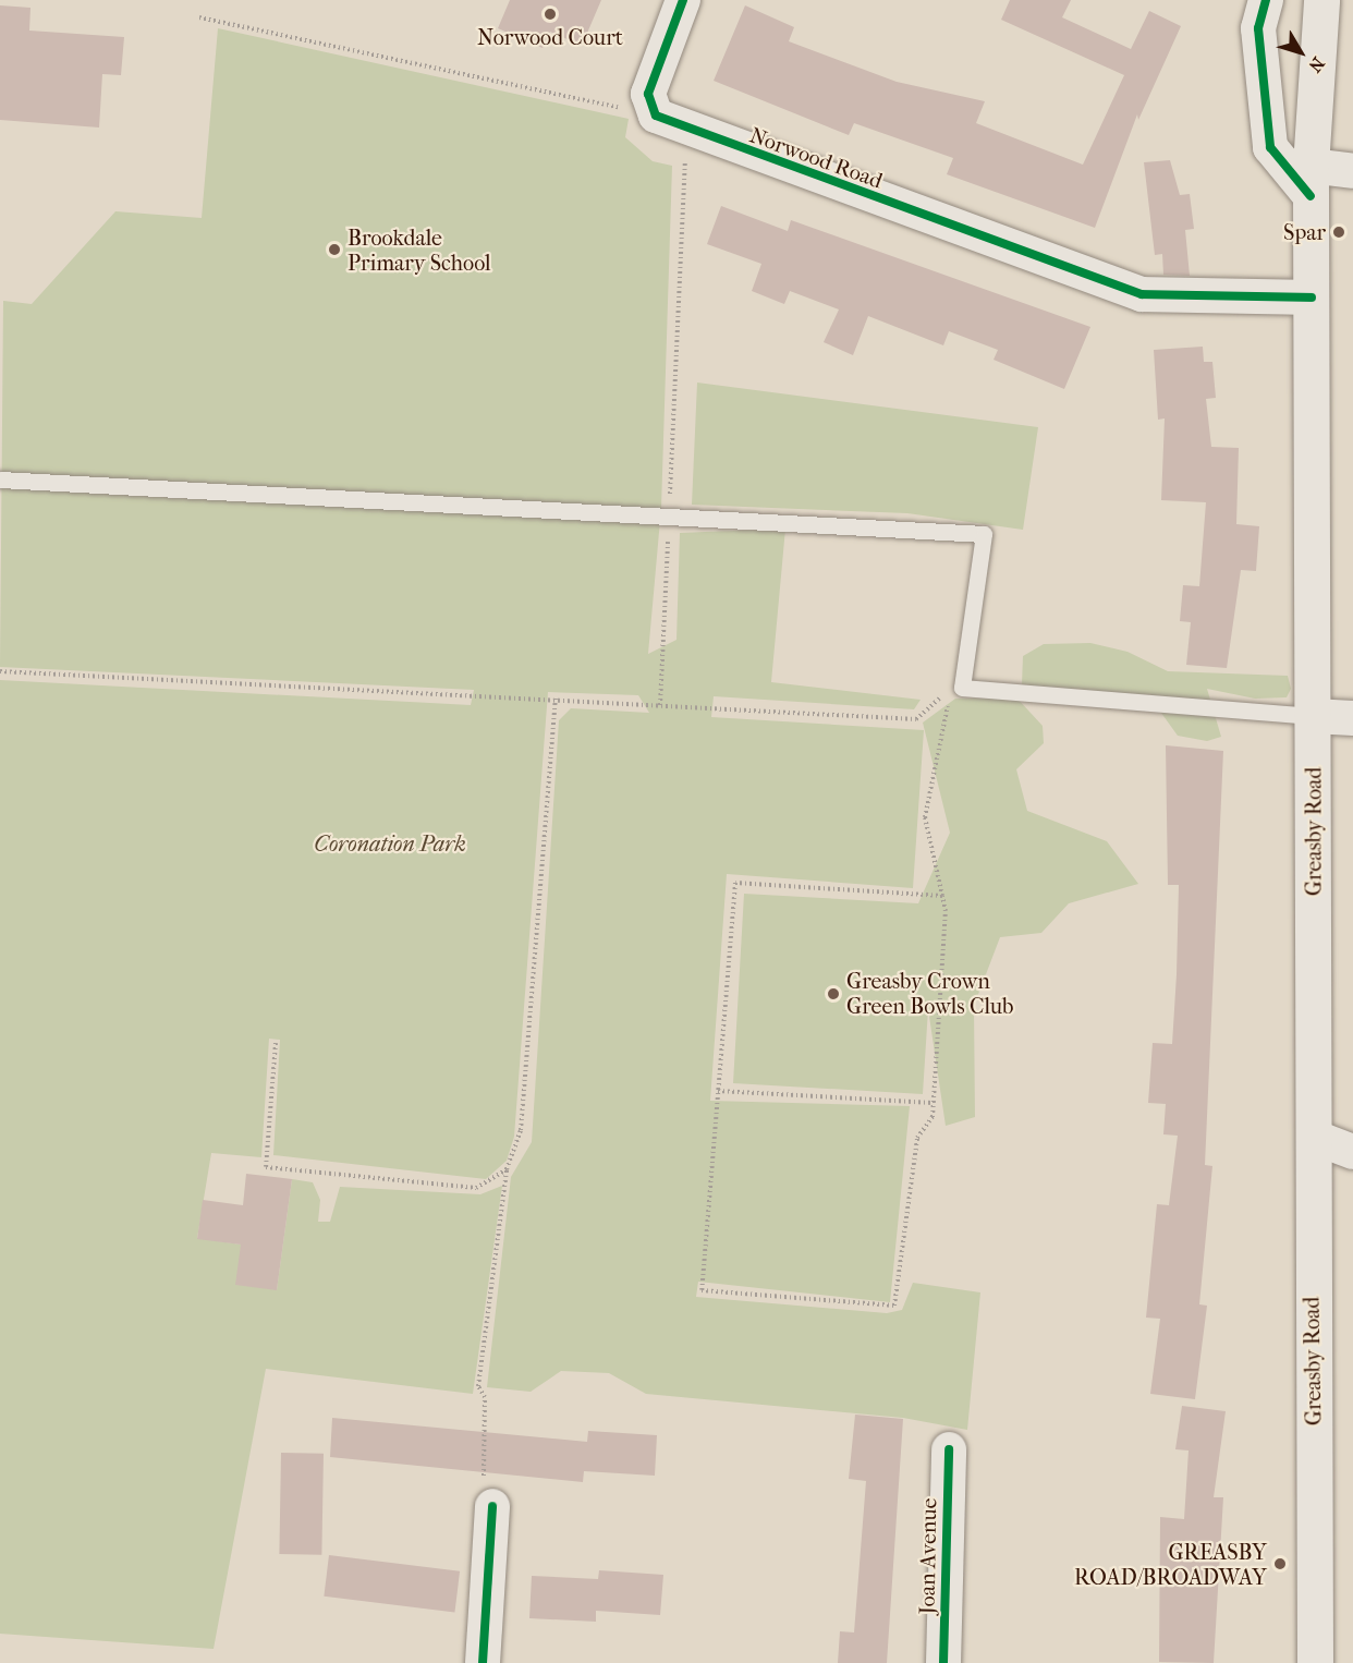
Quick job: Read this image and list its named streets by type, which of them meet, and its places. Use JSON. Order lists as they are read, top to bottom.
{
  "streets": {
    "main road": ["Greasby Road"],
    "street": ["Norwood Road", "Joan Avenue"]
  },
  "crossings": [
    ["Norwood Road", "Greasby Road"]
  ],
  "parks": ["Coronation Park"],
  "places": [
    "Norwood Court",
    "Spar",
    "Brookdale Primary School",
    "Greasby Crown Green Bowls Club",
    "GREASBY ROAD/BROADWAY"
  ],
  "north": "bottom right"
}
